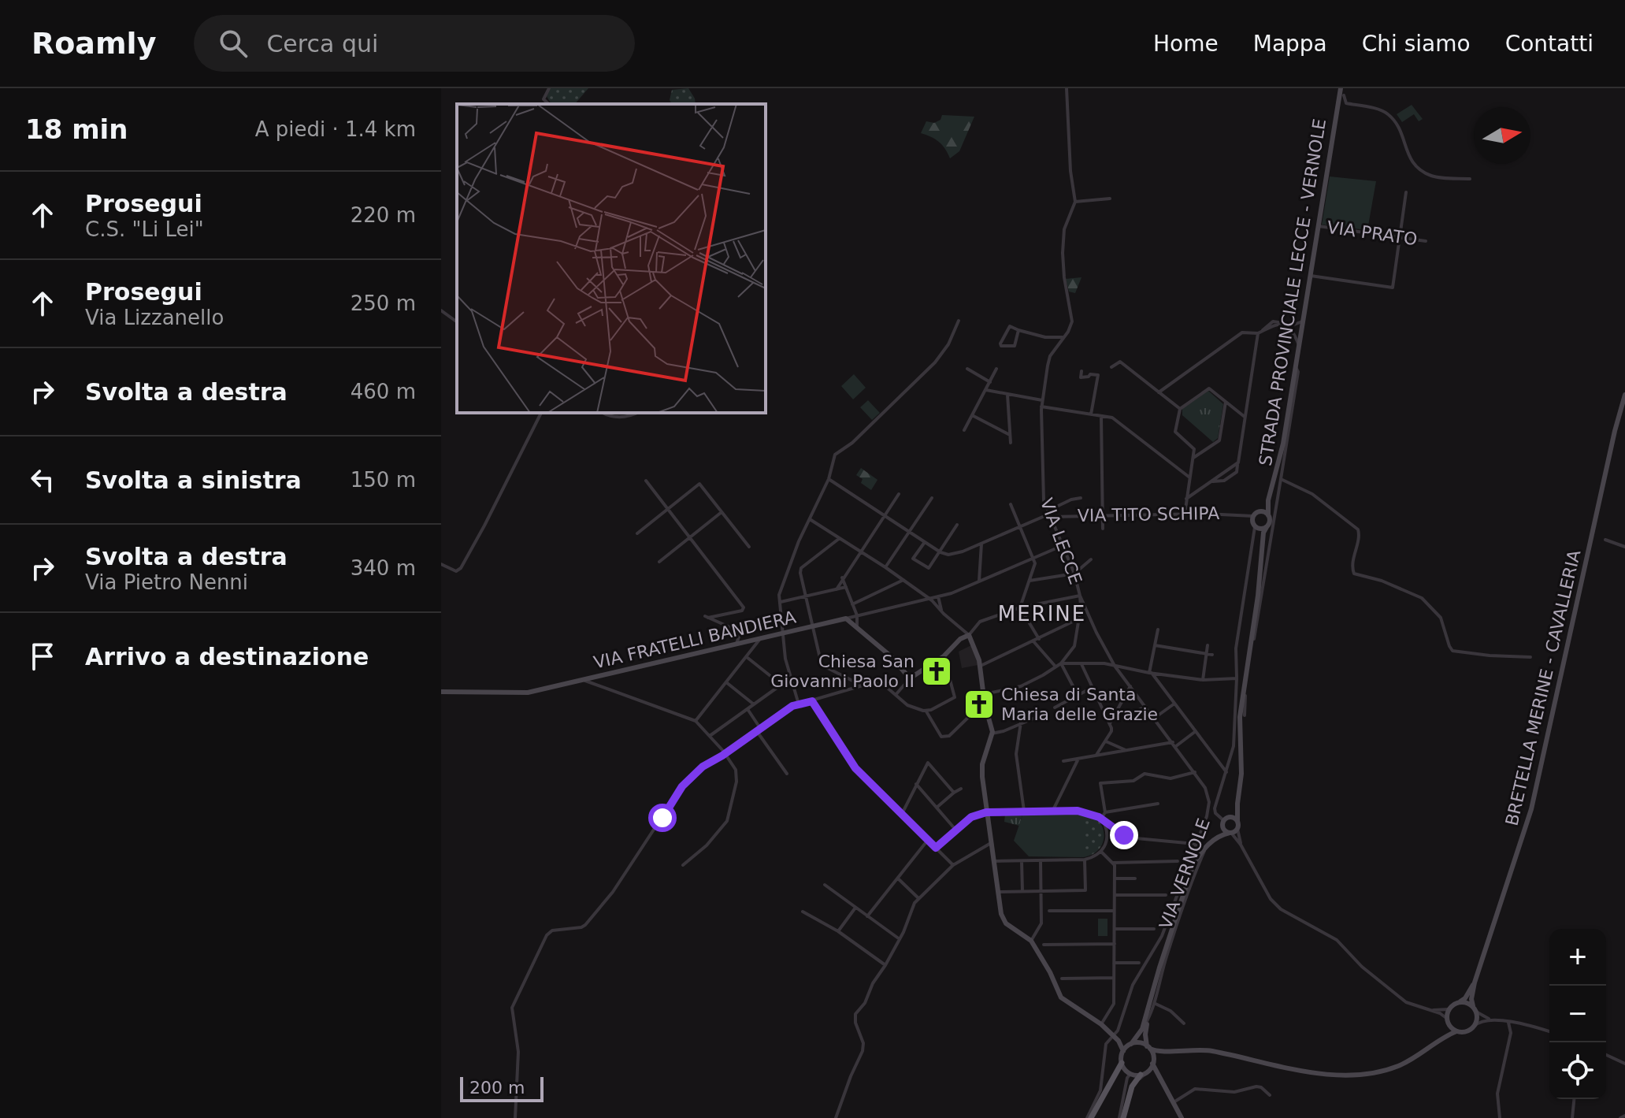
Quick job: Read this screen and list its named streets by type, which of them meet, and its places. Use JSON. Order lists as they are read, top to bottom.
{
  "streets": {
    "street": [
      "VIA PRATO",
      "STRADA PROVINCIALE LECCE - VERNOLE",
      "VIA TITO SCHIPA",
      "VIA LECCE",
      "VIA FRATELLI BANDIERA",
      "BRETELLA MERINE - CAVALLERIA",
      "VIA VERNOLE"
    ]
  },
  "crossings": [
    ["VIA PRATO", "STRADA PROVINCIALE LECCE - VERNOLE"],
    ["STRADA PROVINCIALE LECCE - VERNOLE", "VIA TITO SCHIPA"],
    ["VIA TITO SCHIPA", "VIA LECCE"],
    ["VIA LECCE", "VIA FRATELLI BANDIERA"],
    ["VIA LECCE", "VIA VERNOLE"]
  ],
  "districts": ["MERINE"],
  "places": {
    "church": ["Chiesa San Giovanni Paolo II", "Chiesa di Santa Maria delle Grazie"]
  },
  "scale_bar": "200 m",
  "north": "right",
  "page": {
    "header": "Roamly",
    "search": "Cerca qui",
    "nav": [
      "Home",
      "Mappa",
      "Chi siamo",
      "Contatti"
    ],
    "heading": ["18 min", "A piedi · 1.4 km"],
    "list": [
      ["Prosegui", "C.S. \"Li Lei\"", "220 m"],
      ["Prosegui", "Via Lizzanello", "250 m"],
      ["Svolta a destra", "460 m"],
      ["Svolta a sinistra", "150 m"],
      ["Svolta a destra", "Via Pietro Nenni", "340 m"],
      "Arrivo a destinazione"
    ],
    "map_buttons": ["+", "−"],
    "scale": "200 m"
  }
}
